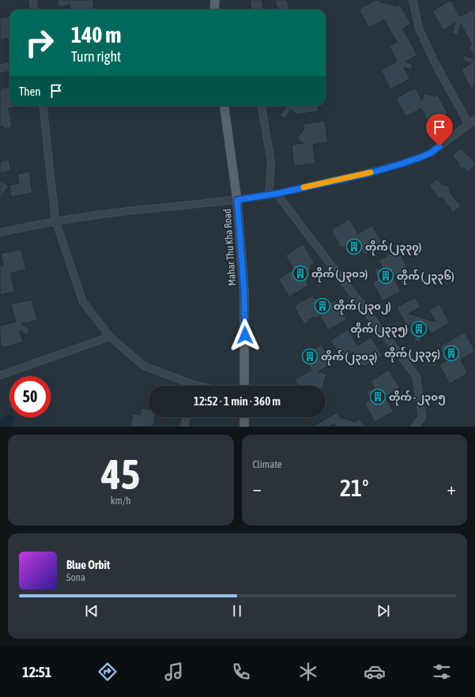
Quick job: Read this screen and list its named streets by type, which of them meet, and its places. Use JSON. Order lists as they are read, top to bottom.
{
  "streets": {
    "main road": ["Mahar Thu Kha Road"]
  },
  "places": {
    "building": [
      "တိုက် (၂၃၃၇)",
      "တိုက် (၂၃၀၁)",
      "တိုက် (၂၃၃၆)",
      "တိုက် (၂၃၀၂)",
      "တိုက် (၂၃၃၅)",
      "တိုက် (၂၃၃၄)",
      "တိုက် (၂၃၀၃)",
      "တိုက် - ၂၃၀၅"
    ]
  },
  "page": {
    "turn": ["140 m", "Turn right"],
    "then": "Then",
    "limit": "50",
    "trip": "12:52 · 1 min · 360 m",
    "tile": [
      ["45", "km/h"],
      "Climate"
    ],
    "heat": ["−", "21°", "+"],
    "song": ["Blue Orbit", "Sona"],
    "tabs": "12:51"
  }
}
